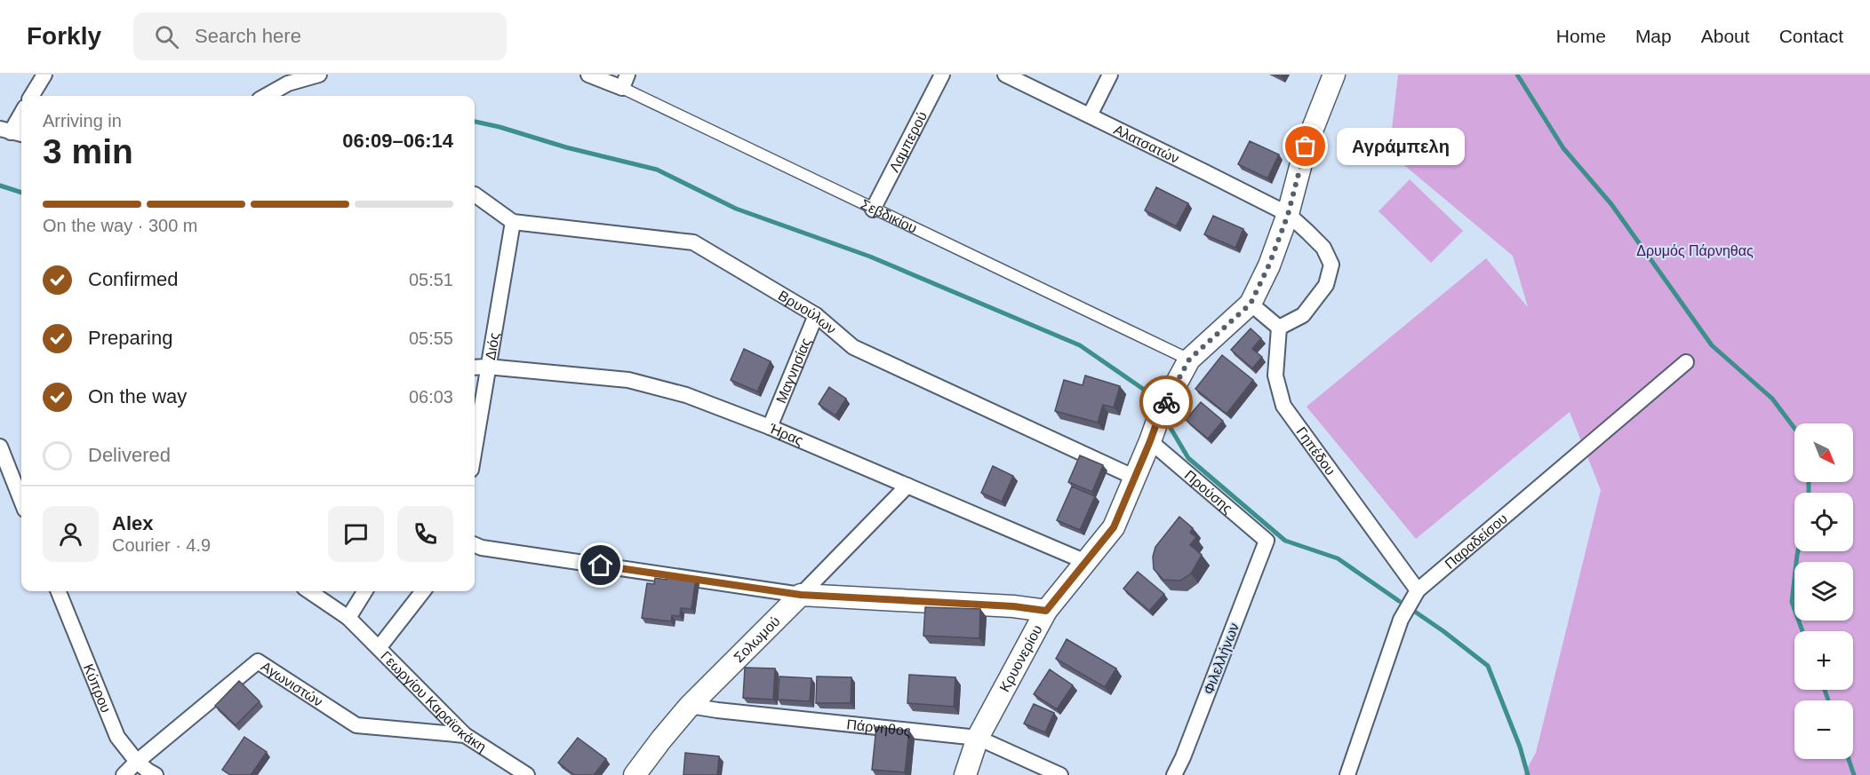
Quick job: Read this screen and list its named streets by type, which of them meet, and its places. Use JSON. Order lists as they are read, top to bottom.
{
  "streets": {
    "main road": ["Σολωμού", "Κρυονερίου"],
    "street": [
      "Λαμπερού",
      "Αλατσατών",
      "Σεβδικίου",
      "Βρυούλων",
      "Διός",
      "Μαγνησίας",
      "Ήρας",
      "Γηπέδου",
      "Προύσης",
      "Παραδείσου",
      "Φιλελλήνων",
      "Αγωνιστών",
      "Κύπρου",
      "Γεωργίου Καραϊσκάκη",
      "Πάρνηθος"
    ]
  },
  "crossings": [
    ["Λαμπερού", "Σεβδικίου"],
    ["Αλατσατών", "Γηπέδου"],
    ["Αλατσατών", "Κρυονερίου"],
    ["Σεβδικίου", "Κρυονερίου"],
    ["Βρυούλων", "Διός"],
    ["Βρυούλων", "Μαγνησίας"],
    ["Βρυούλων", "Κρυονερίου"],
    ["Διός", "Ήρας"],
    ["Μαγνησίας", "Ήρας"],
    ["Ήρας", "Σολωμού"],
    ["Ήρας", "Κρυονερίου"],
    ["Γηπέδου", "Παραδείσου"],
    ["Προύσης", "Κρυονερίου"],
    ["Προύσης", "Φιλελλήνων"],
    ["Σολωμού", "Πάρνηθος"],
    ["Κρυονερίου", "Πάρνηθος"],
    ["Αγωνιστών", "Κύπρου"],
    ["Αγωνιστών", "Γεωργίου Καραϊσκάκη"]
  ],
  "parks": ["Δρυμός Πάρνηθας"],
  "places": ["Αγράμπελη"],
  "north": "bottom right",
  "page": {
    "header": "Forkly",
    "search": "Search here",
    "nav": [
      "Home",
      "Map",
      "About",
      "Contact"
    ],
    "heading": ["3 min", "Arriving in", "06:09–06:14"],
    "panel": ["Alex", "Courier · 4.9"],
    "bubble": "Αγράμπελη",
    "bar": "On the way · 300 m",
    "list": [
      ["Confirmed", "05:51"],
      ["Preparing", "05:55"],
      ["On the way", "06:03"],
      "Delivered"
    ],
    "map_buttons": ["+", "−"]
  }
}
